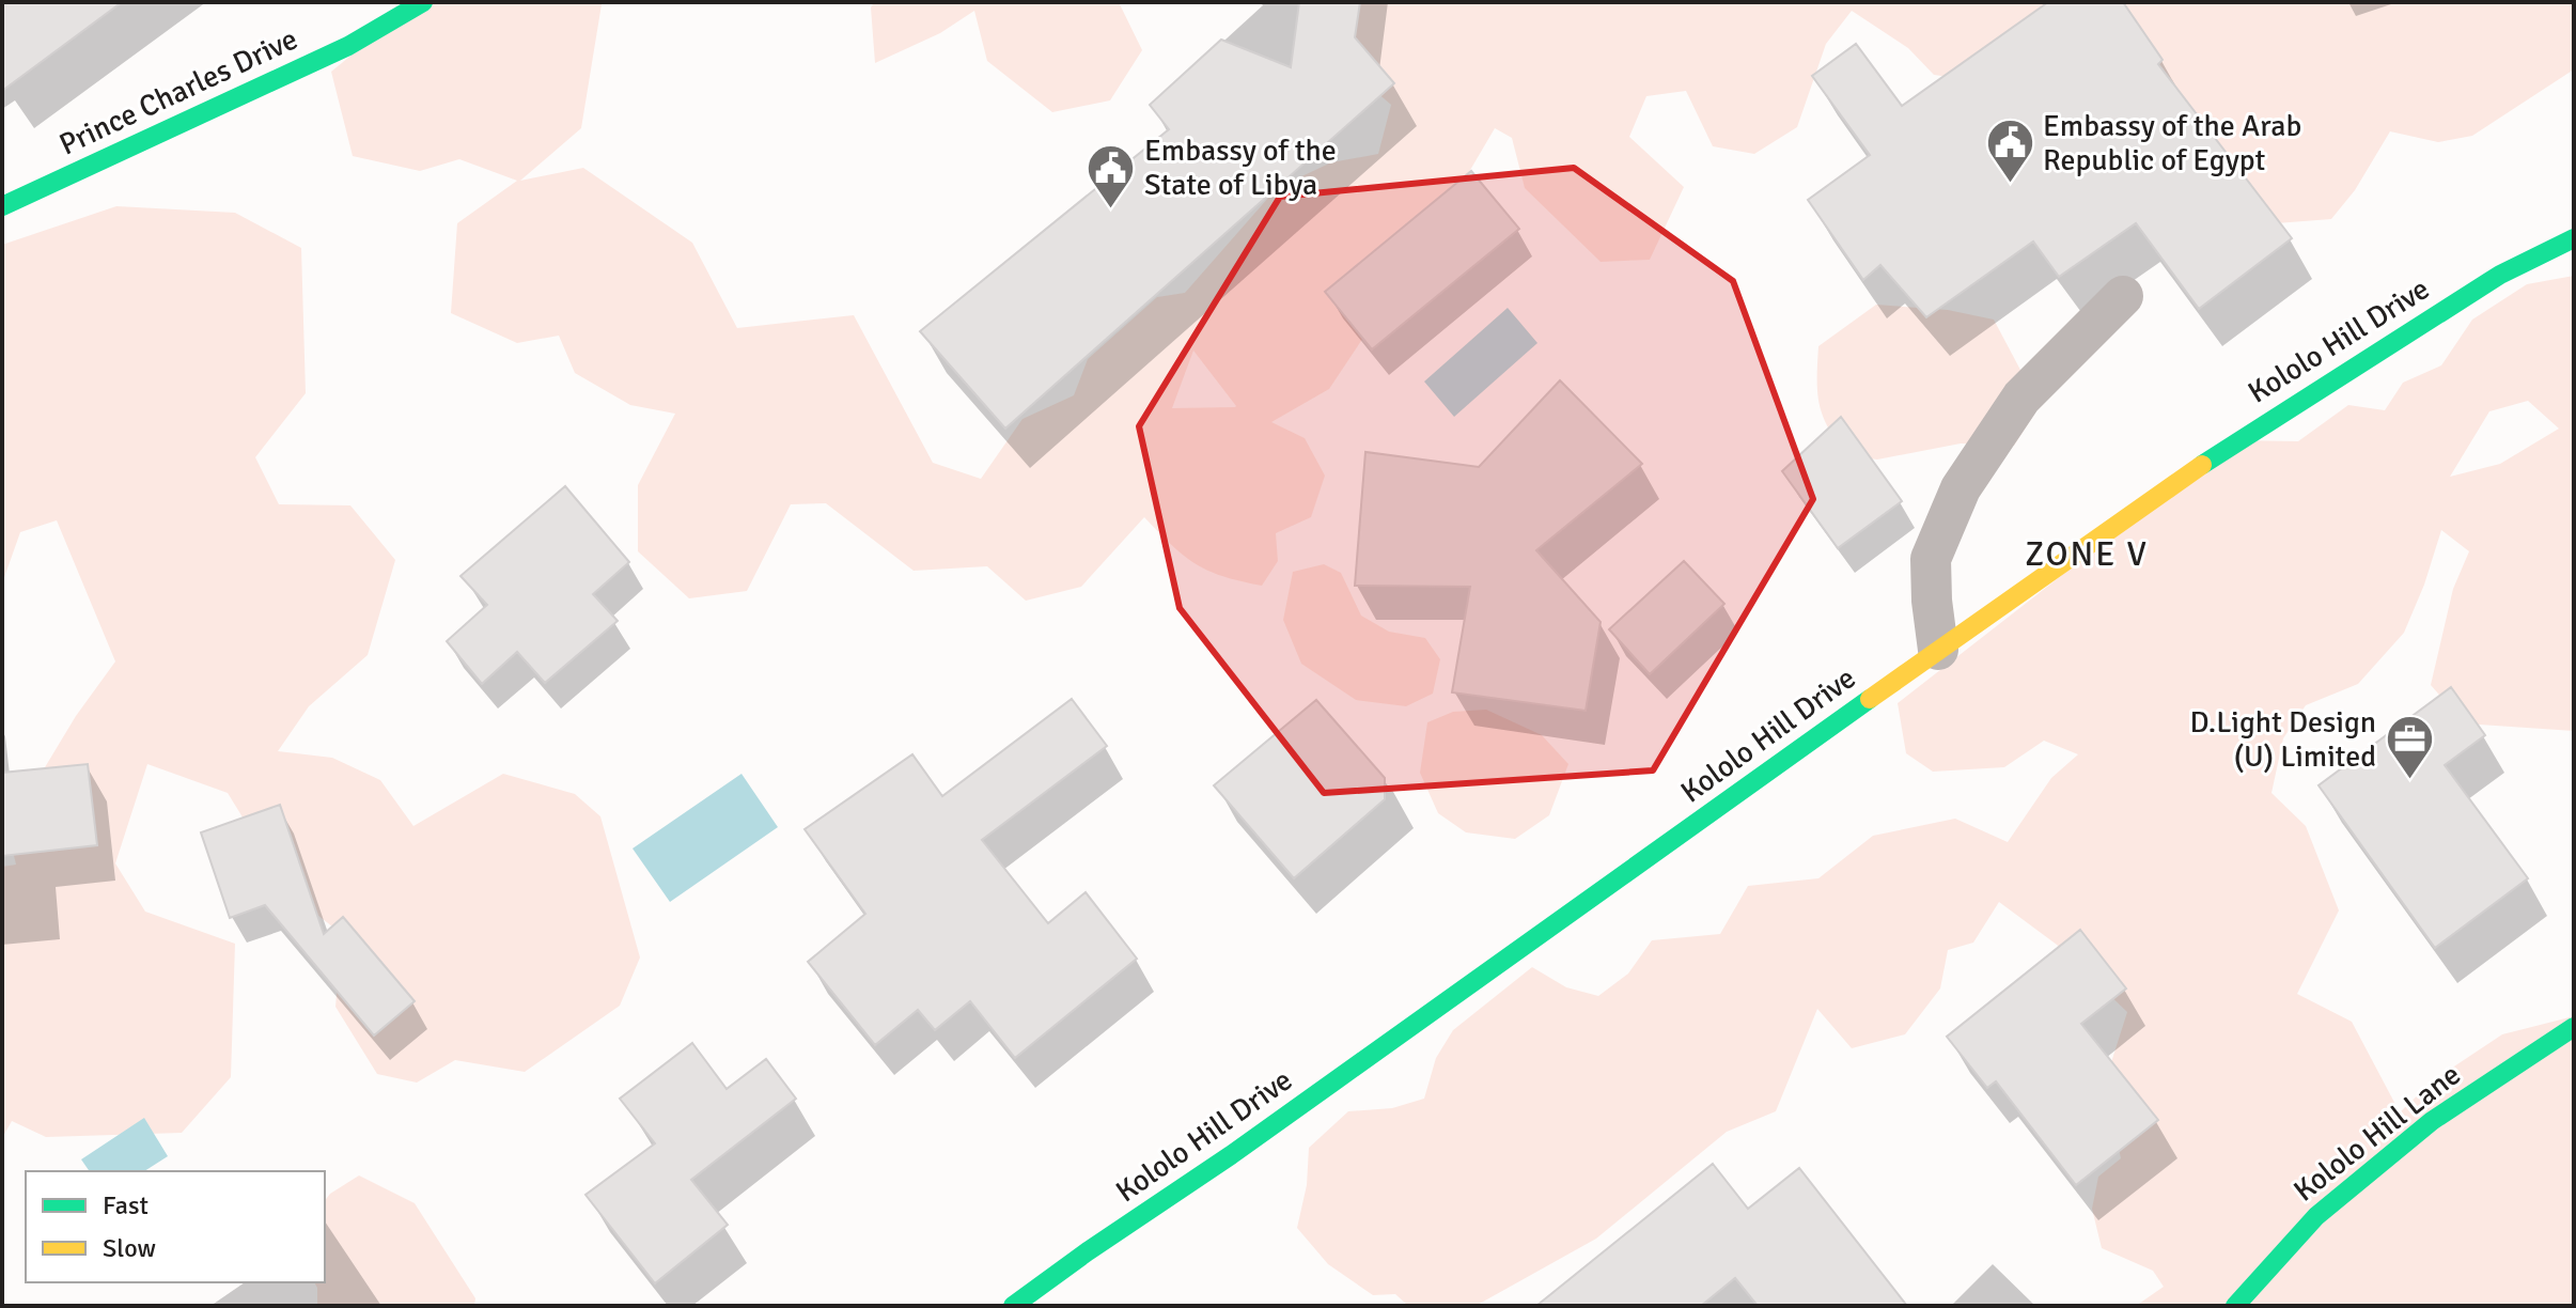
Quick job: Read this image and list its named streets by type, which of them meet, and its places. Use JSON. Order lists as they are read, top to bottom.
{
  "streets": {
    "street": ["Prince Charles Drive", "Kololo Hill Drive", "Kololo Hill Lane"]
  },
  "districts": ["ZONE V"],
  "places": {
    "public building": ["Embassy of the Arab Republic of Egypt", "Embassy of the State of Libya"],
    "office": ["D.Light Design (U) Limited"]
  },
  "legend": ["Fast", "Slow"]
}
